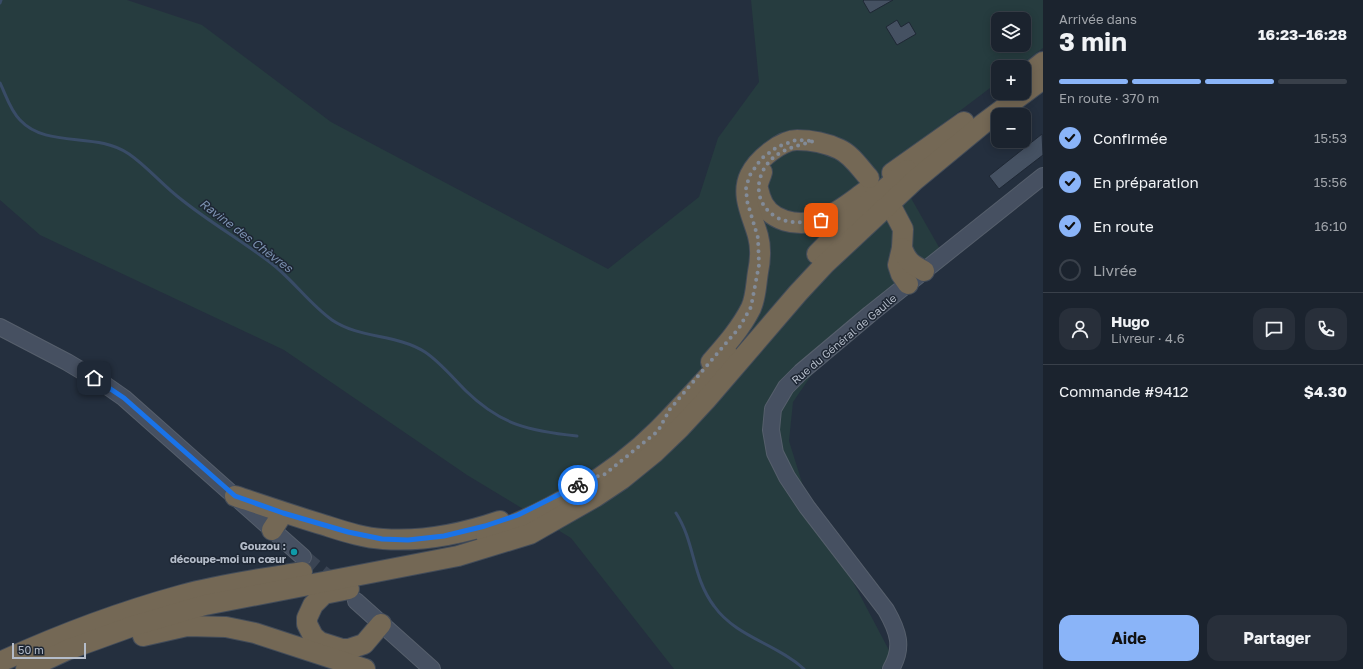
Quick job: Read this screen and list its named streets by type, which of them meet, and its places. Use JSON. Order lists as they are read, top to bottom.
{
  "streets": {
    "street": ["Rue du Général de Gaulle"]
  },
  "water": ["Ravine des Chèvres"],
  "places": ["Gouzou : découpe-moi un cœur"],
  "scale_bar": "50 m",
  "page": {
    "heading": ["3 min", "Arrivée dans", "16:23–16:28"],
    "panel": [
      "Hugo",
      "Livreur · 4.6",
      "Commande #9412",
      "$4.30"
    ],
    "map_buttons": ["+", "−"],
    "bar": "En route · 370 m",
    "list": [
      ["Confirmée", "15:53"],
      ["En préparation", "15:56"],
      ["En route", "16:10"],
      "Livrée"
    ],
    "buttons": ["Aide", "Partager"],
    "scale": "50 m"
  }
}
